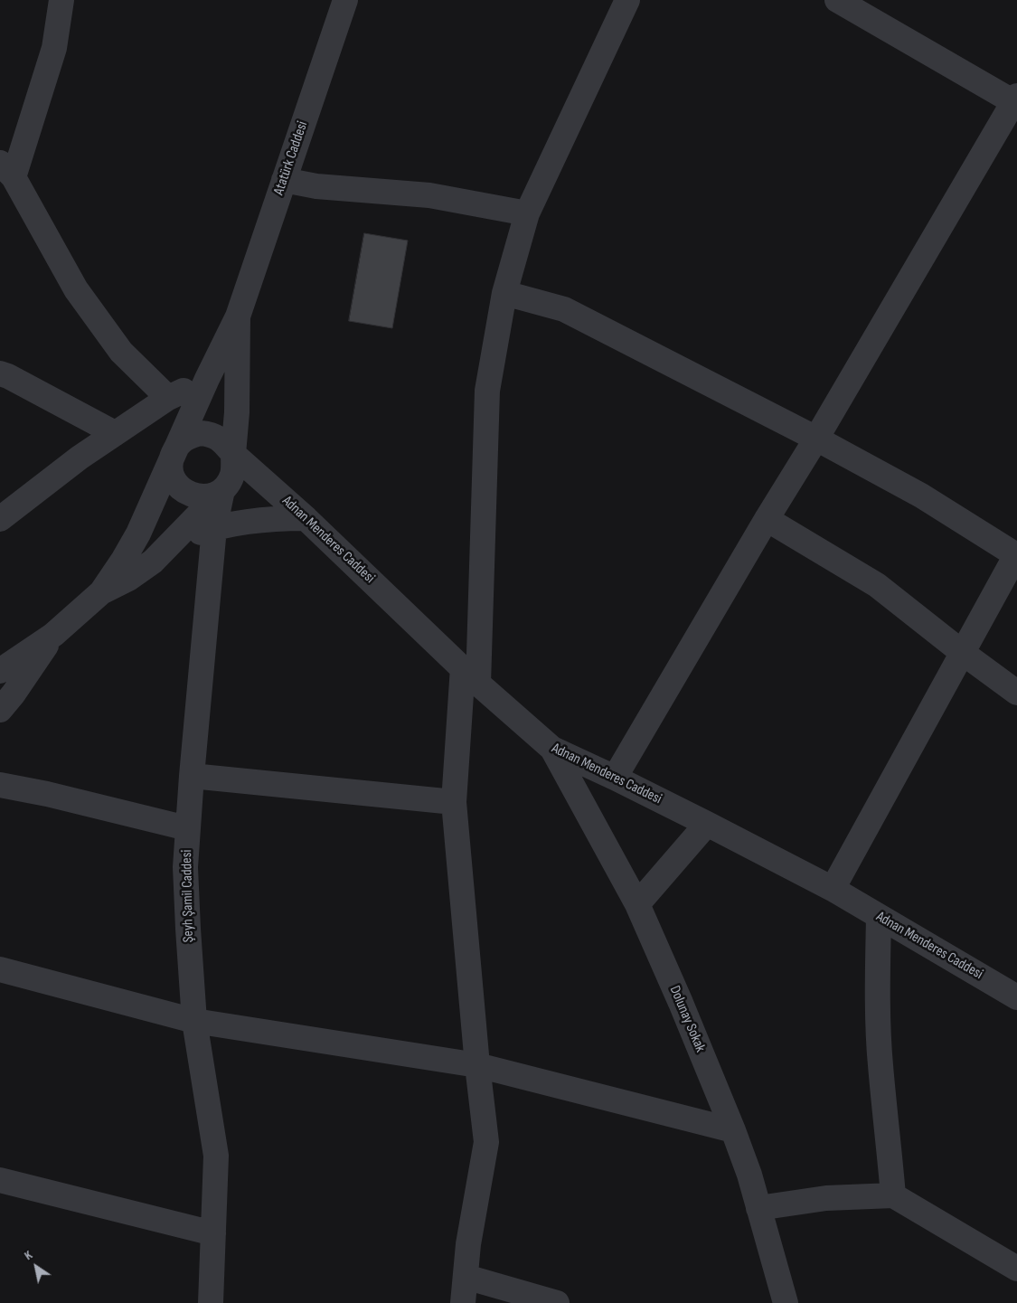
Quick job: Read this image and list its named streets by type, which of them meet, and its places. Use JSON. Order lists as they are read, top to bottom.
{
  "streets": {
    "street": [
      "Atatürk Caddesi",
      "Adnan Menderes Caddesi",
      "Şeyh Şamil Caddesi",
      "Dolunay Sokak"
    ]
  },
  "crossings": [
    ["Adnan Menderes Caddesi", "Şeyh Şamil Caddesi"],
    ["Adnan Menderes Caddesi", "Dolunay Sokak"]
  ],
  "north": "top left"
}
